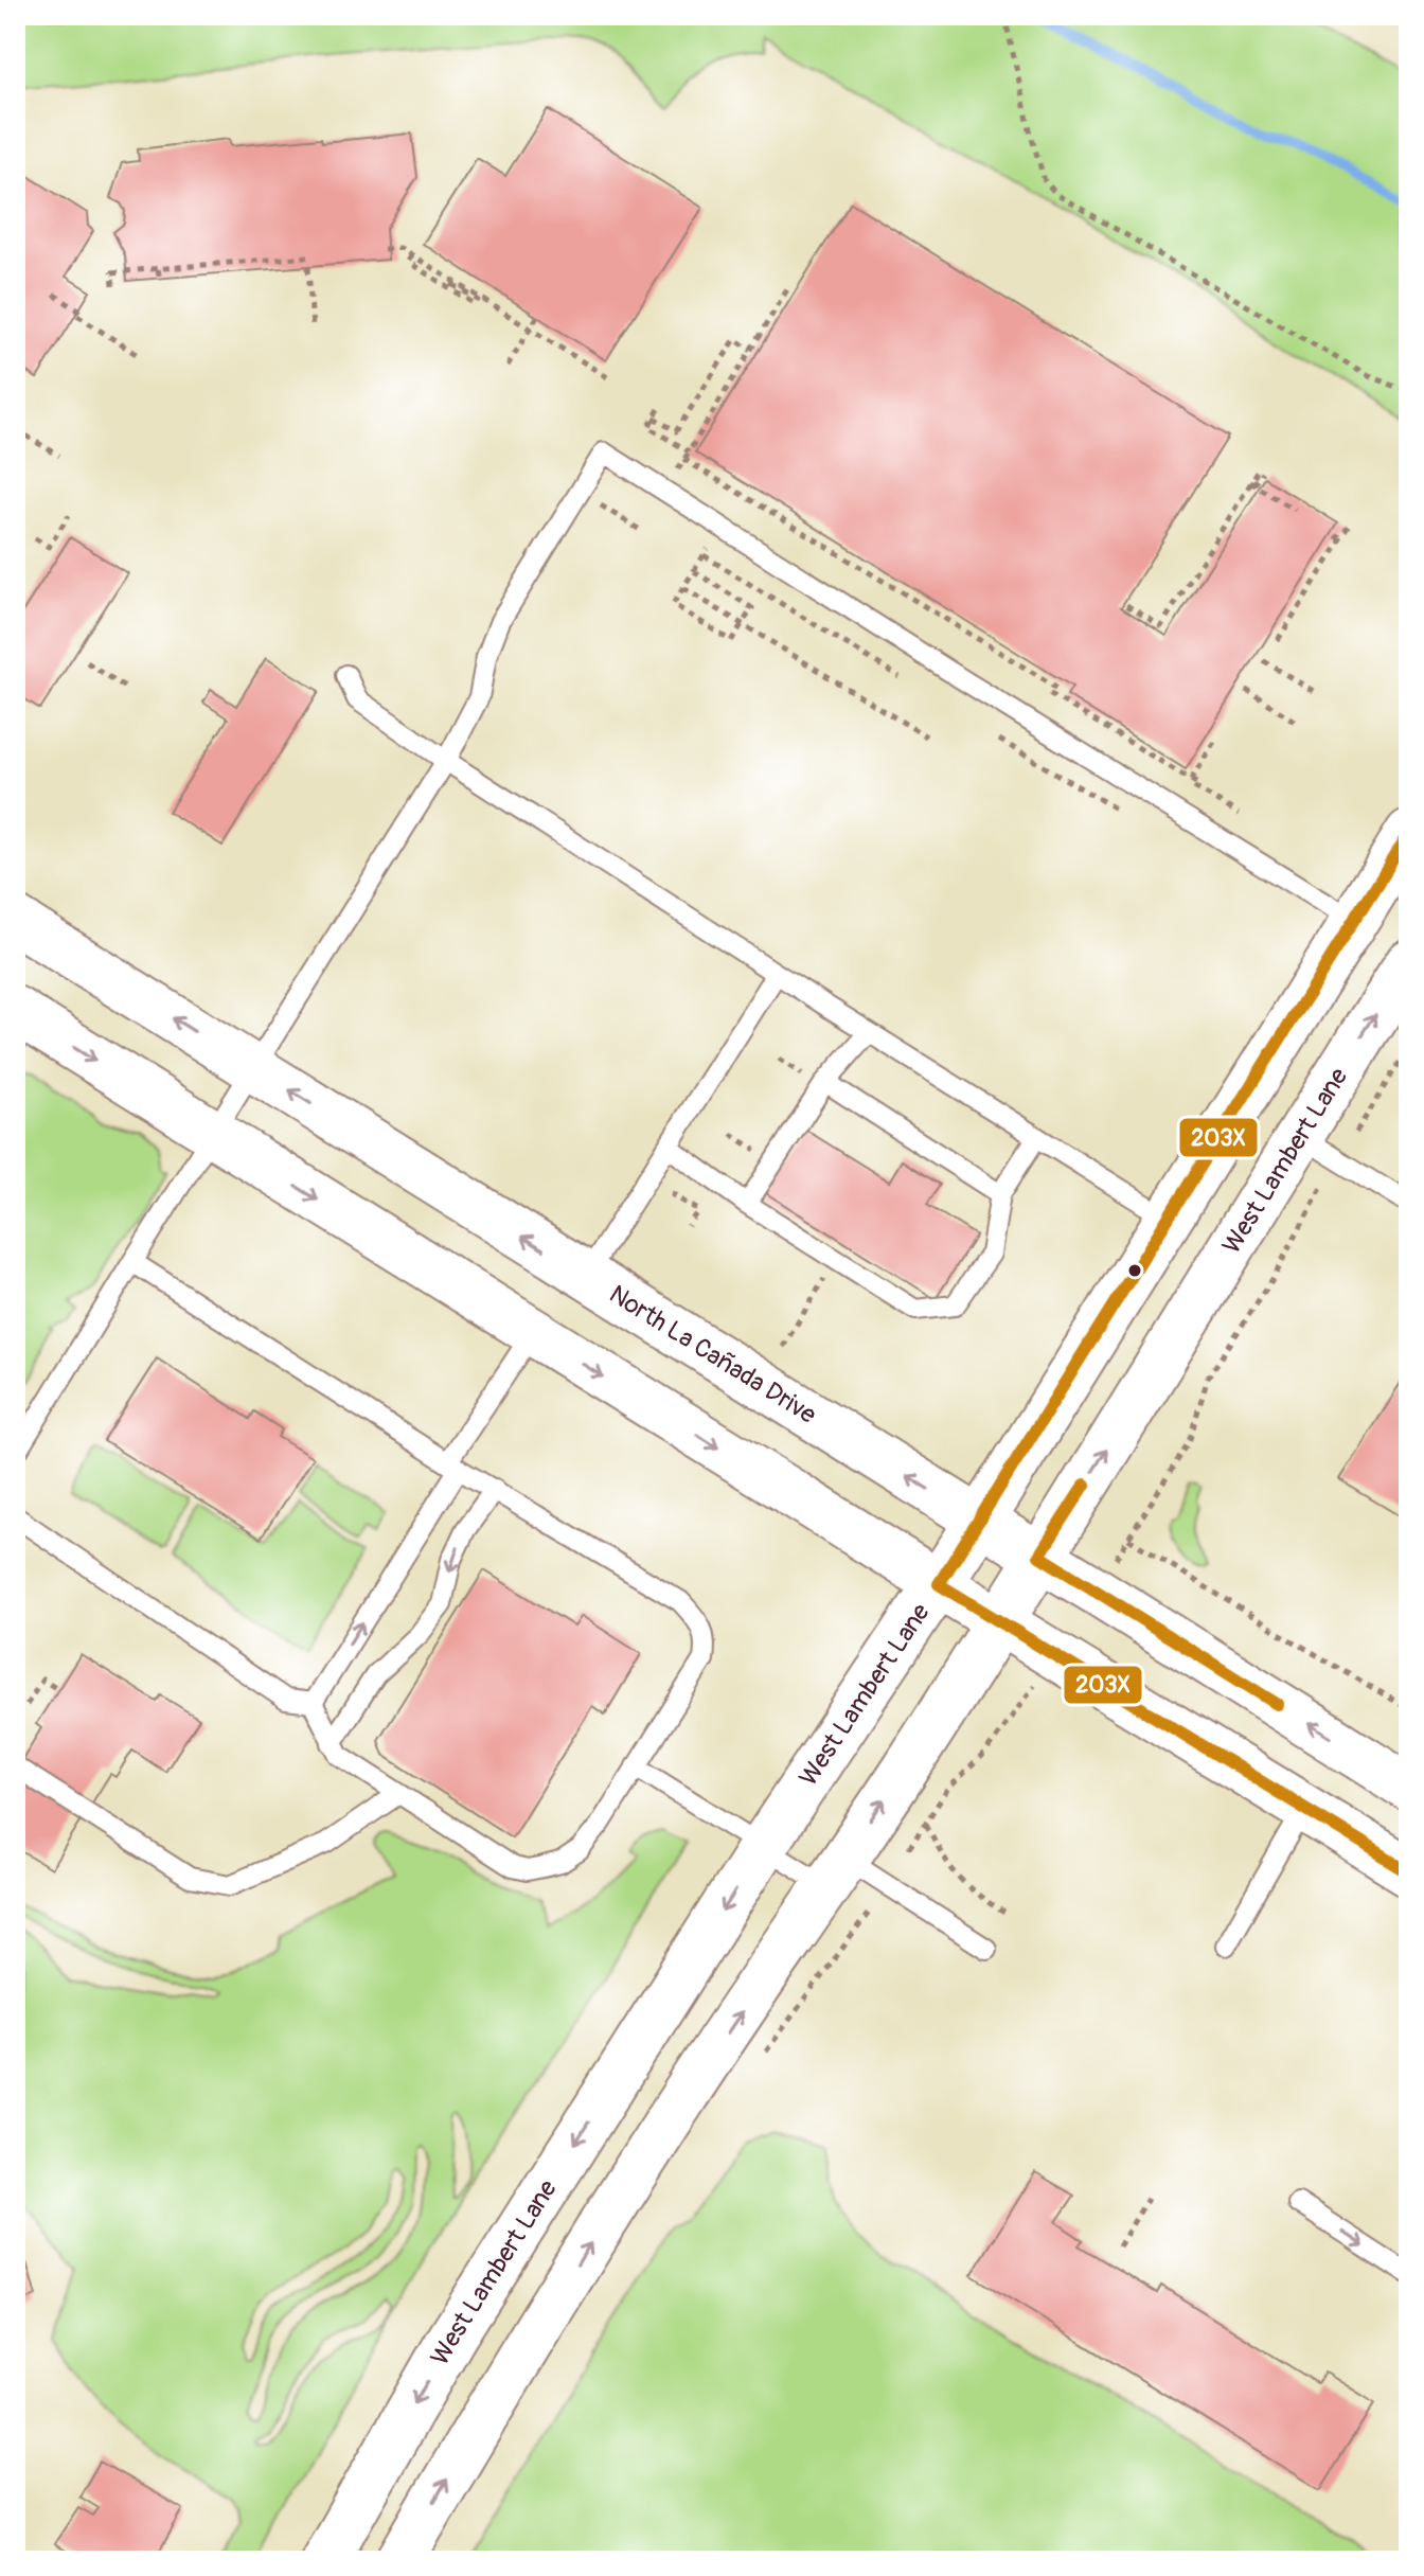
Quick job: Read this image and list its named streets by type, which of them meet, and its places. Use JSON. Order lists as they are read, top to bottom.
{
  "streets": {
    "main road": ["West Lambert Lane", "North La Cañada Drive"]
  },
  "crossings": [
    ["West Lambert Lane", "North La Cañada Drive"]
  ],
  "lines": ["transit line 203X"]
}
